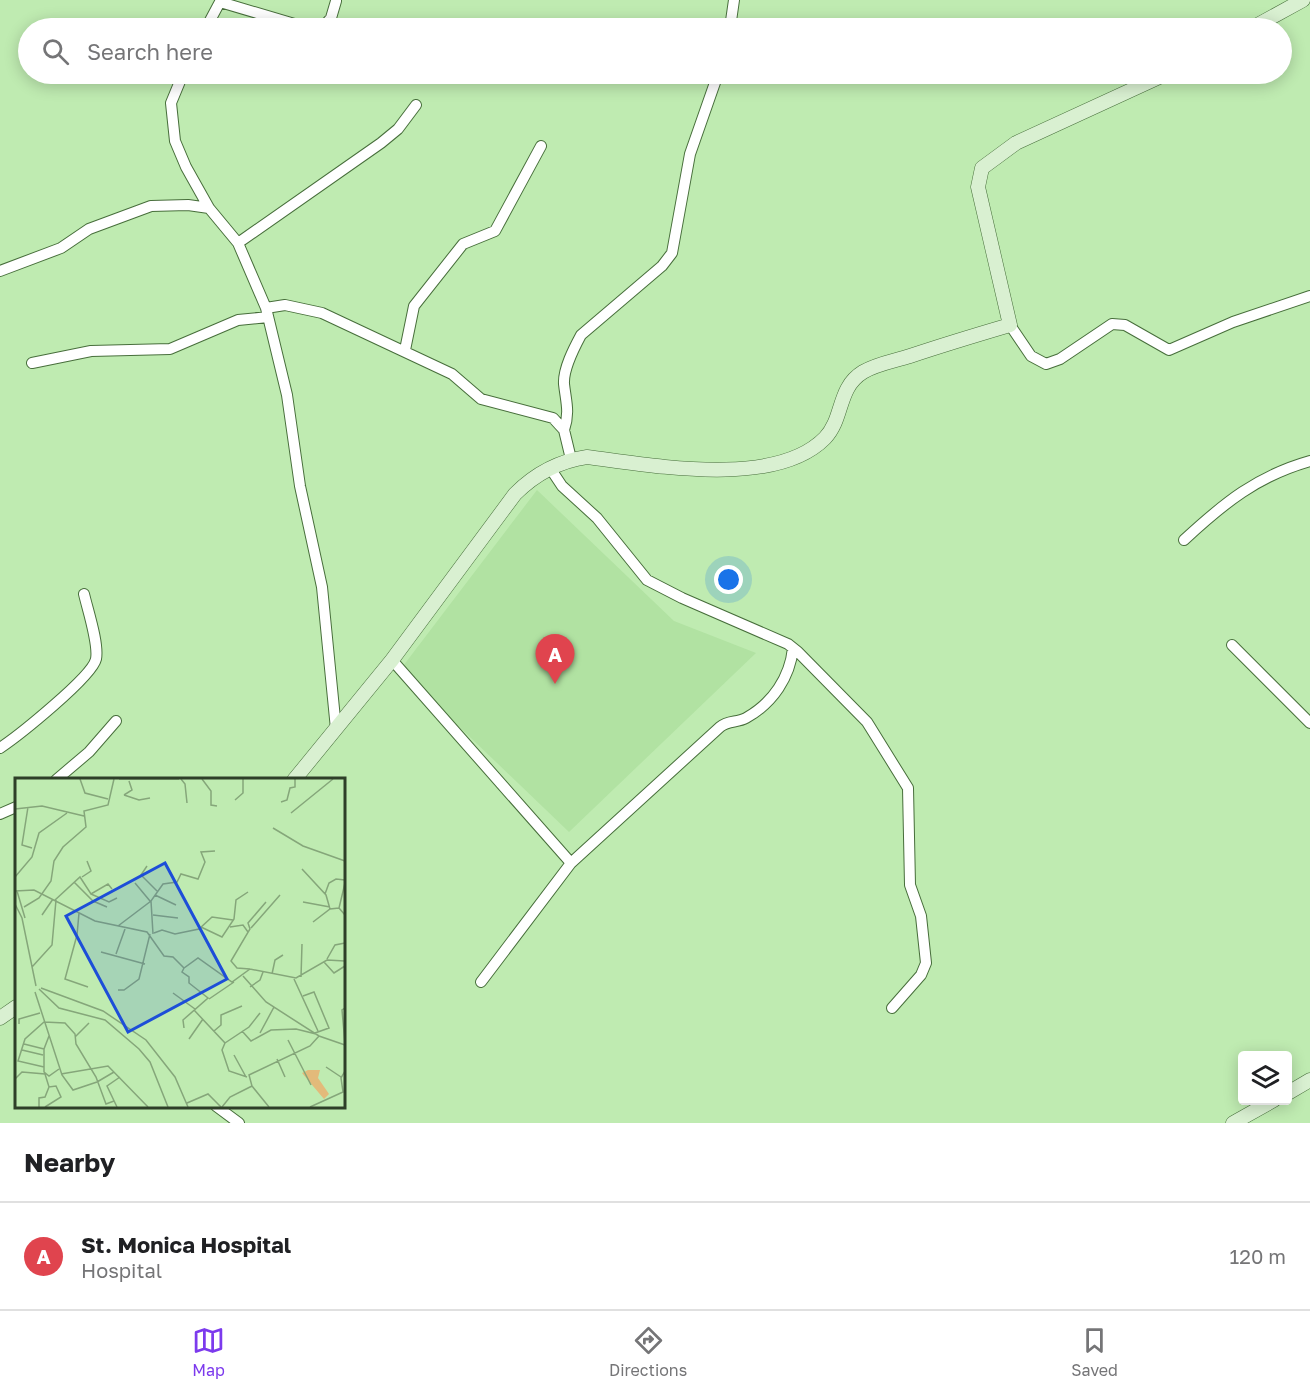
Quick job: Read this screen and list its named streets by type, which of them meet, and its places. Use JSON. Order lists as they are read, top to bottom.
{
  "page": {
    "search": "Search here",
    "pins": "A",
    "heading": "Nearby",
    "list": [
      {
        "mark": "A",
        "name": "St. Monica Hospital",
        "note": "Hospital",
        "value": "120 m"
      }
    ],
    "nav": ["Map", "Directions", "Saved"]
  }
}
